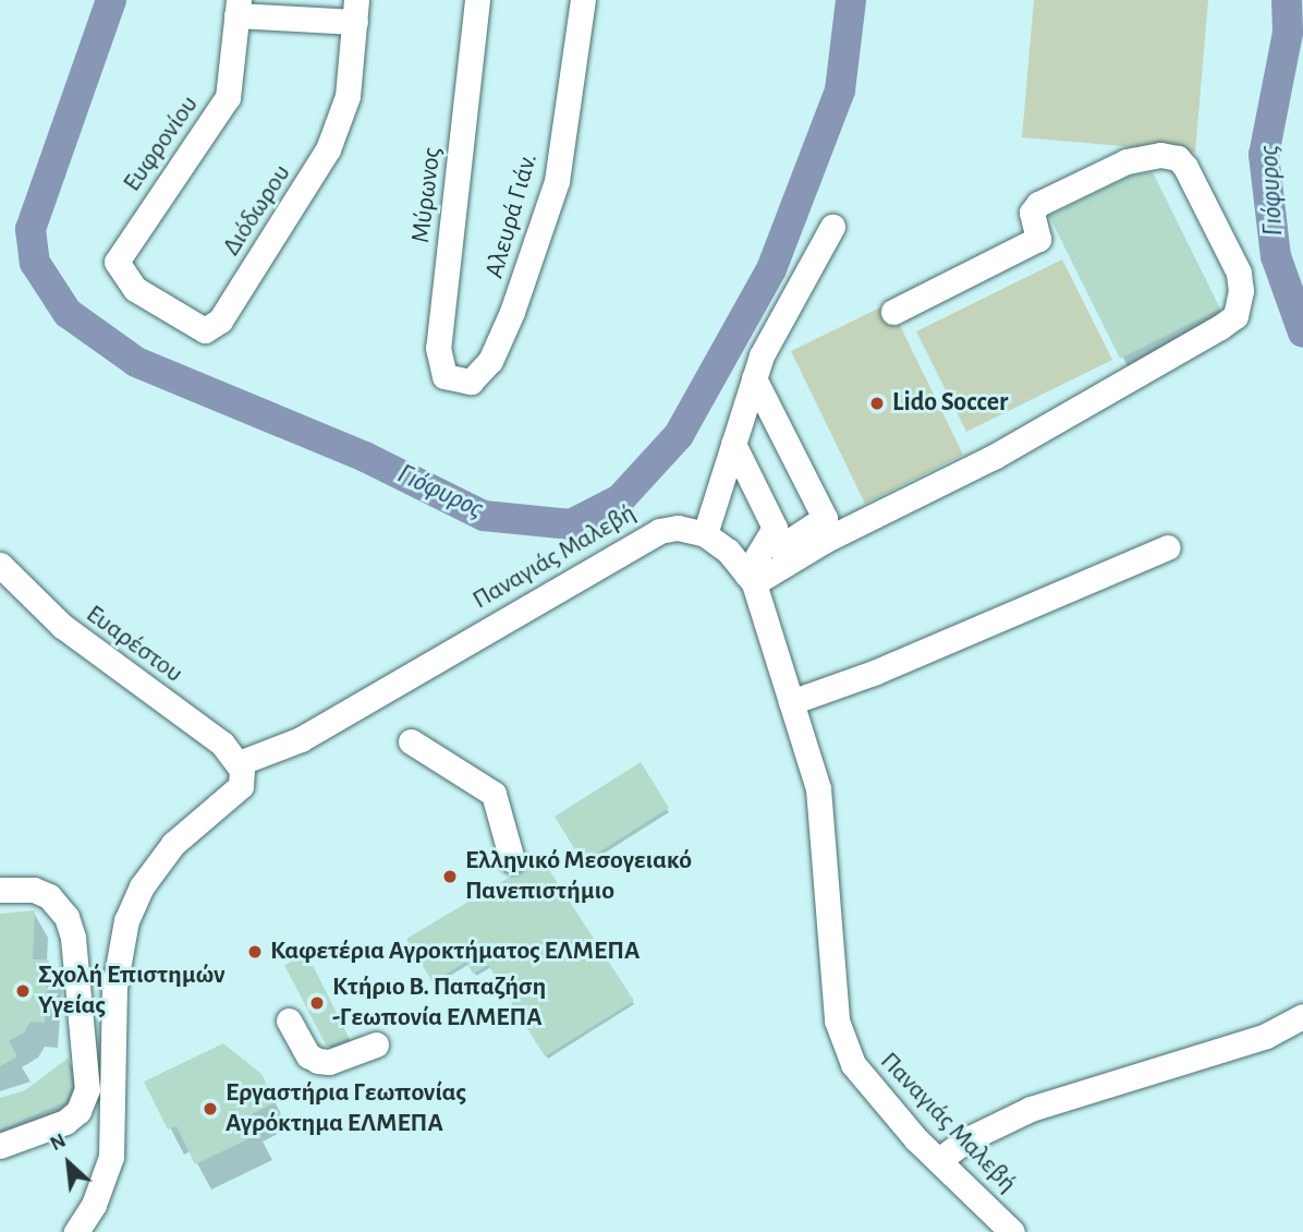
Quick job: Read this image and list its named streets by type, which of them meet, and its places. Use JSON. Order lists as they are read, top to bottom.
{
  "streets": {
    "street": [
      "Ευφρονίου",
      "Μύρωνος",
      "Διόδωρου",
      "Αλευρά Γιάν.",
      "Παναγιάς Μαλεβή",
      "Ευαρέστου"
    ]
  },
  "crossings": [
    ["Ευφρονίου", "Διόδωρου"],
    ["Μύρωνος", "Αλευρά Γιάν."],
    ["Παναγιάς Μαλεβή", "Ευαρέστου"]
  ],
  "water": ["Γιόφυρος"],
  "places": [
    "Lido Soccer",
    "Ελληνικό Μεσογειακό Πανεπιστήμιο",
    "Καφετέρια Αγροκτήματος ΕΛΜΕΠΑ",
    "Σχολή Επιστημών Υγείας",
    "Κτήριο Β. Παπαζήση -Γεωπονία ΕΛΜΕΠΑ",
    "Εργαστήρια Γεωπονίας Αγρόκτημα ΕΛΜΕΠΑ"
  ],
  "north": "top left"
}
